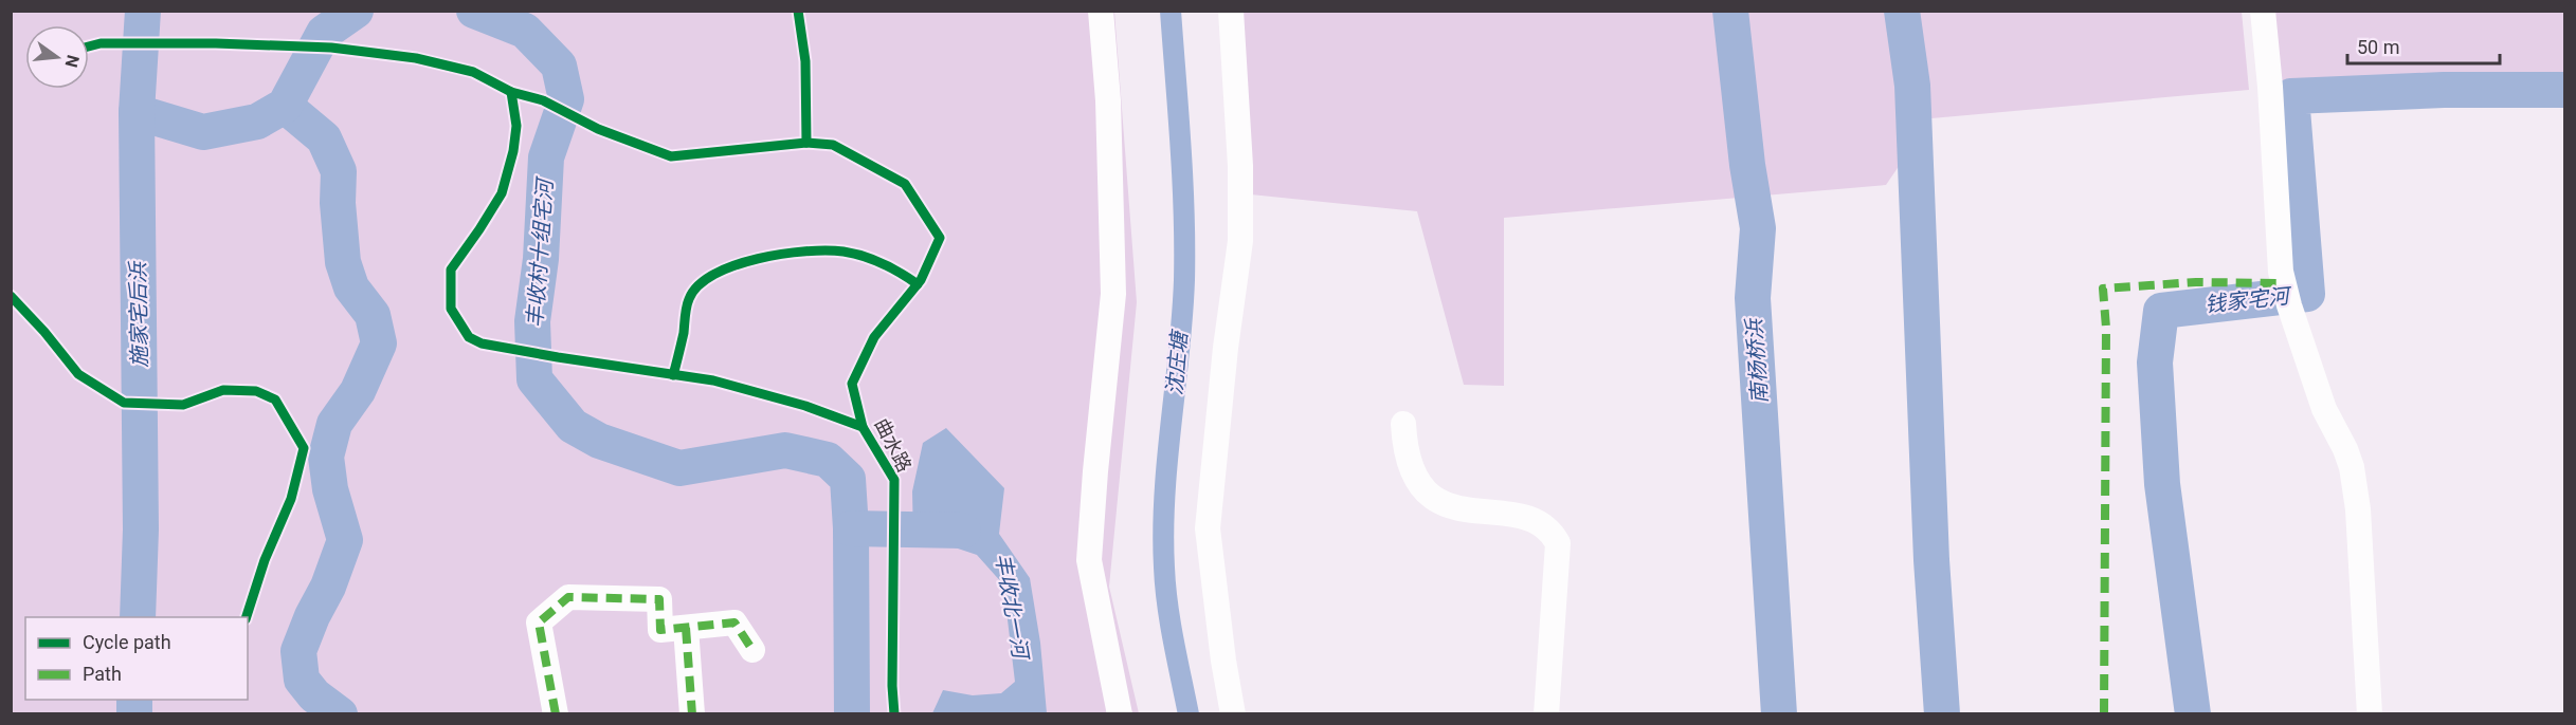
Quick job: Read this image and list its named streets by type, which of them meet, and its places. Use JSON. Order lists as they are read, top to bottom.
{
  "streets": {
    "cycle path": ["曲水路"]
  },
  "water": [
    "丰收村十组宅河",
    "钱家宅河",
    "施家宅后浜",
    "南杨桥浜",
    "沈庄塘",
    "丰收北一河"
  ],
  "legend": ["Cycle path", "Path"],
  "scale_bar": "50 m",
  "north": "right"
}
